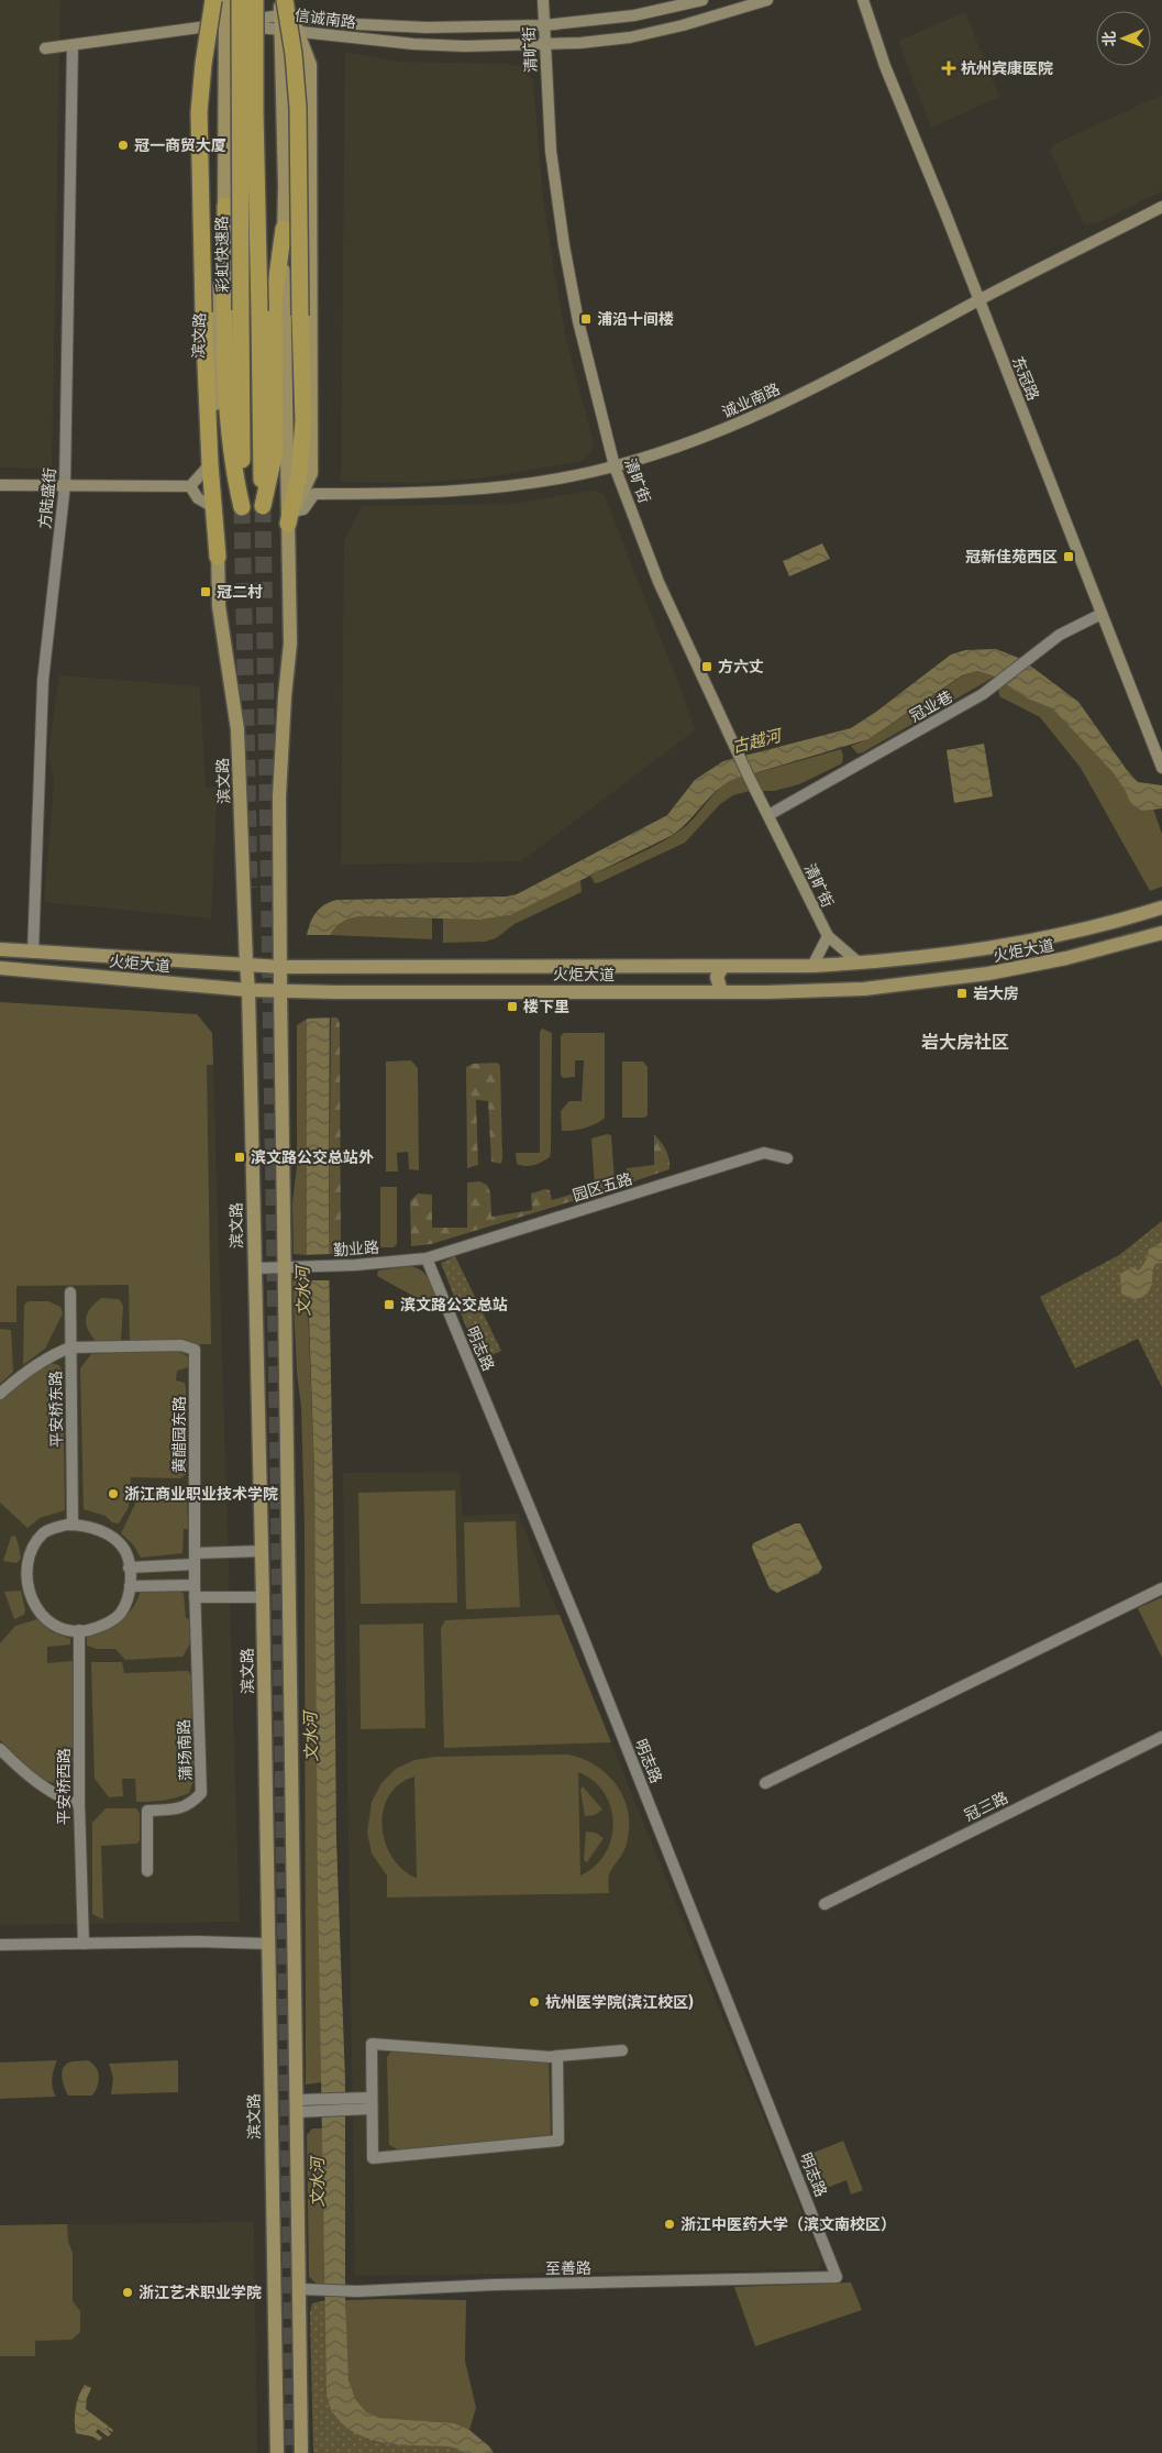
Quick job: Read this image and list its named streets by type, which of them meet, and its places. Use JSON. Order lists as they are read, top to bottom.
{
  "streets": {
    "highway": ["彩虹快速路"],
    "main road": ["滨文路", "火炬大道"],
    "street": [
      "信诚南路",
      "清旷街",
      "东冠路",
      "诚业南路",
      "方陆盛街",
      "冠业巷",
      "园区五路",
      "勤业路",
      "明志路",
      "平安桥东路",
      "黄醋园东路",
      "蒲场南路",
      "平安桥西路",
      "冠三路",
      "至善路"
    ]
  },
  "crossings": [
    ["信诚南路", "清旷街"],
    ["信诚南路", "滨文路"],
    ["信诚南路", "方陆盛街"],
    ["清旷街", "诚业南路"],
    ["清旷街", "冠业巷"],
    ["清旷街", "火炬大道"],
    ["彩虹快速路", "滨文路"],
    ["滨文路", "火炬大道"],
    ["滨文路", "勤业路"],
    ["东冠路", "诚业南路"],
    ["东冠路", "冠业巷"],
    ["方陆盛街", "火炬大道"],
    ["园区五路", "勤业路"],
    ["园区五路", "明志路"],
    ["勤业路", "明志路"],
    ["明志路", "至善路"],
    ["平安桥东路", "黄醋园东路"],
    ["平安桥东路", "平安桥西路"],
    ["黄醋园东路", "蒲场南路"]
  ],
  "districts": ["岩大房社区"],
  "water": ["古越河", "文水河"],
  "places": {
    "health": ["杭州宾康医院"],
    "other": [
      "冠一商贸大厦",
      "浙江商业职业技术学院",
      "杭州医学院(滨江校区)",
      "浙江中医药大学（滨文南校区）",
      "浙江艺术职业学院"
    ],
    "transit": [
      "浦沿十间楼",
      "冠新佳苑西区",
      "冠二村",
      "方六丈",
      "岩大房",
      "楼下里",
      "滨文路公交总站外",
      "滨文路公交总站"
    ]
  },
  "north": "left"
}
